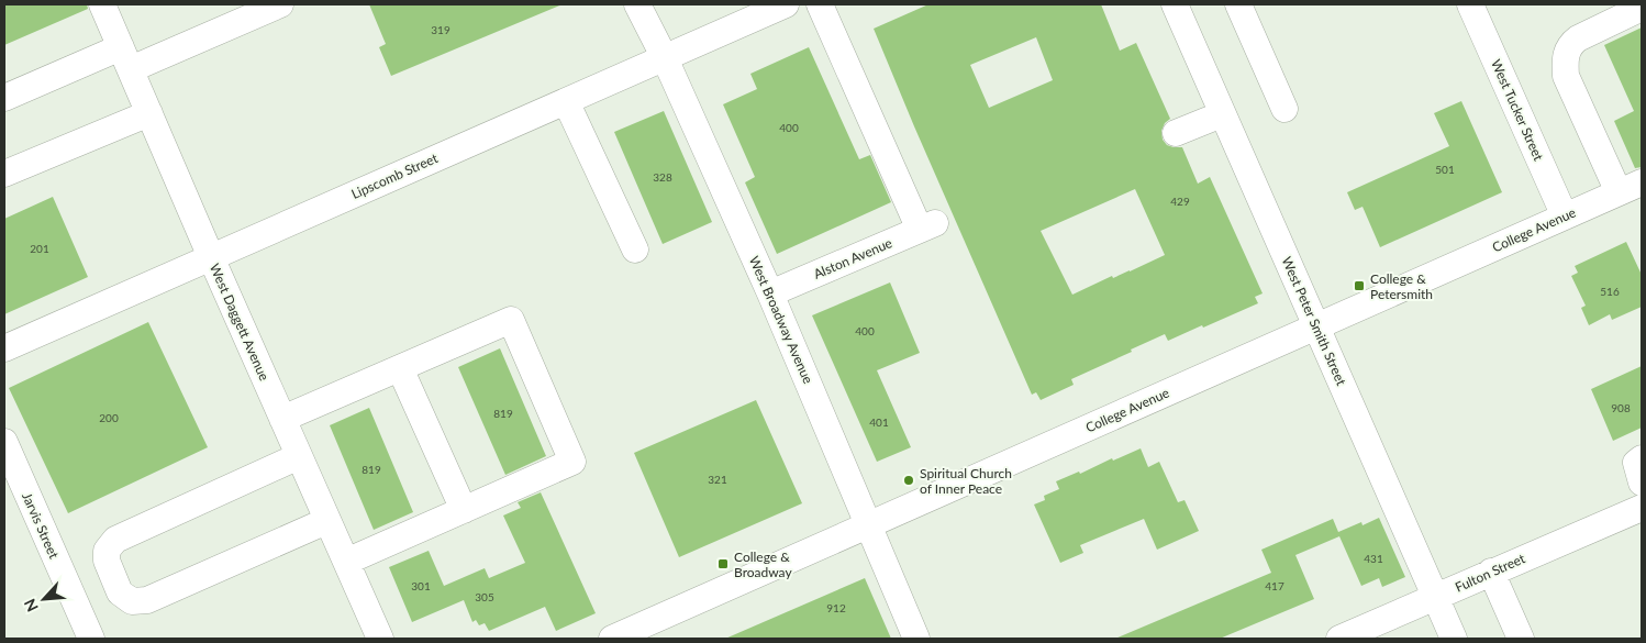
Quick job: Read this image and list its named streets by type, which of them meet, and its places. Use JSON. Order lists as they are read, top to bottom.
{
  "streets": {
    "street": [
      "West Tucker Street",
      "Lipscomb Street",
      "College Avenue",
      "Alston Avenue",
      "West Broadway Avenue",
      "West Peter Smith Street",
      "West Daggett Avenue",
      "Jarvis Street",
      "Fulton Street"
    ]
  },
  "crossings": [
    ["West Tucker Street", "College Avenue"],
    ["Lipscomb Street", "West Broadway Avenue"],
    ["Lipscomb Street", "West Daggett Avenue"],
    ["College Avenue", "West Broadway Avenue"],
    ["College Avenue", "West Peter Smith Street"],
    ["Alston Avenue", "West Broadway Avenue"],
    ["West Peter Smith Street", "Fulton Street"]
  ],
  "places": {
    "transit": ["College & Petersmith", "College & Broadway"],
    "other": ["Spiritual Church of Inner Peace"]
  },
  "house_numbers": [
    "319",
    "400",
    "501",
    "328",
    "429",
    "201",
    "516",
    "400",
    "908",
    "819",
    "200",
    "401",
    "819",
    "321",
    "431",
    "301",
    "417",
    "305",
    "912"
  ],
  "north": "bottom left"
}
